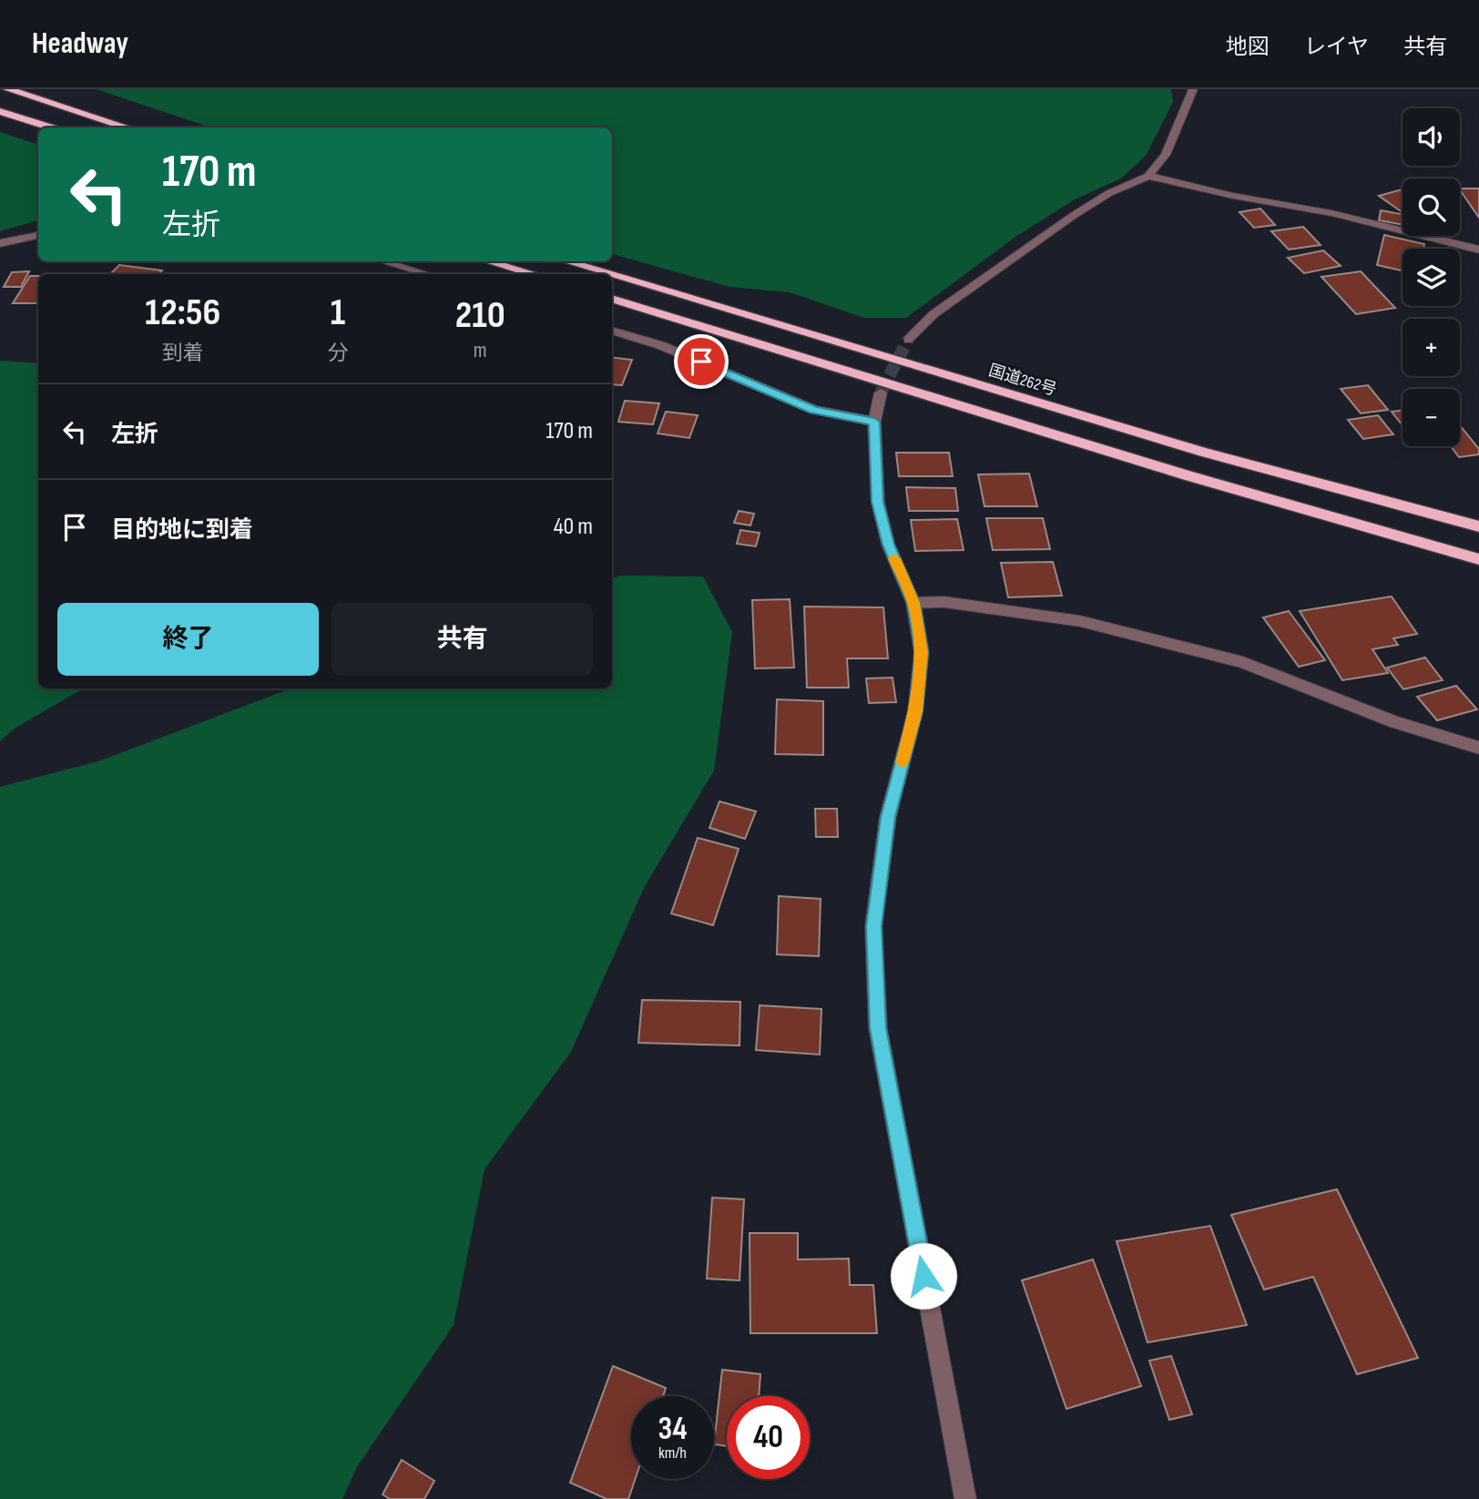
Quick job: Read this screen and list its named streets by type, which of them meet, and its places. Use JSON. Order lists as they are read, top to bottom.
{
  "streets": {
    "highway": ["国道262号"]
  },
  "page": {
    "header": "Headway",
    "nav": ["地図", "レイヤ", "共有"],
    "map_buttons": ["+", "−"],
    "turn": ["170 m", "左折"],
    "eta": [
      "12:56",
      "到着",
      "1",
      "分",
      "210",
      "m"
    ],
    "list": [
      {
        "name": "左折",
        "value": "170 m"
      },
      {
        "name": "目的地に到着",
        "value": "40 m"
      }
    ],
    "buttons": ["終了", "共有"],
    "speed": "34 km/h",
    "limit": "40"
  }
}
